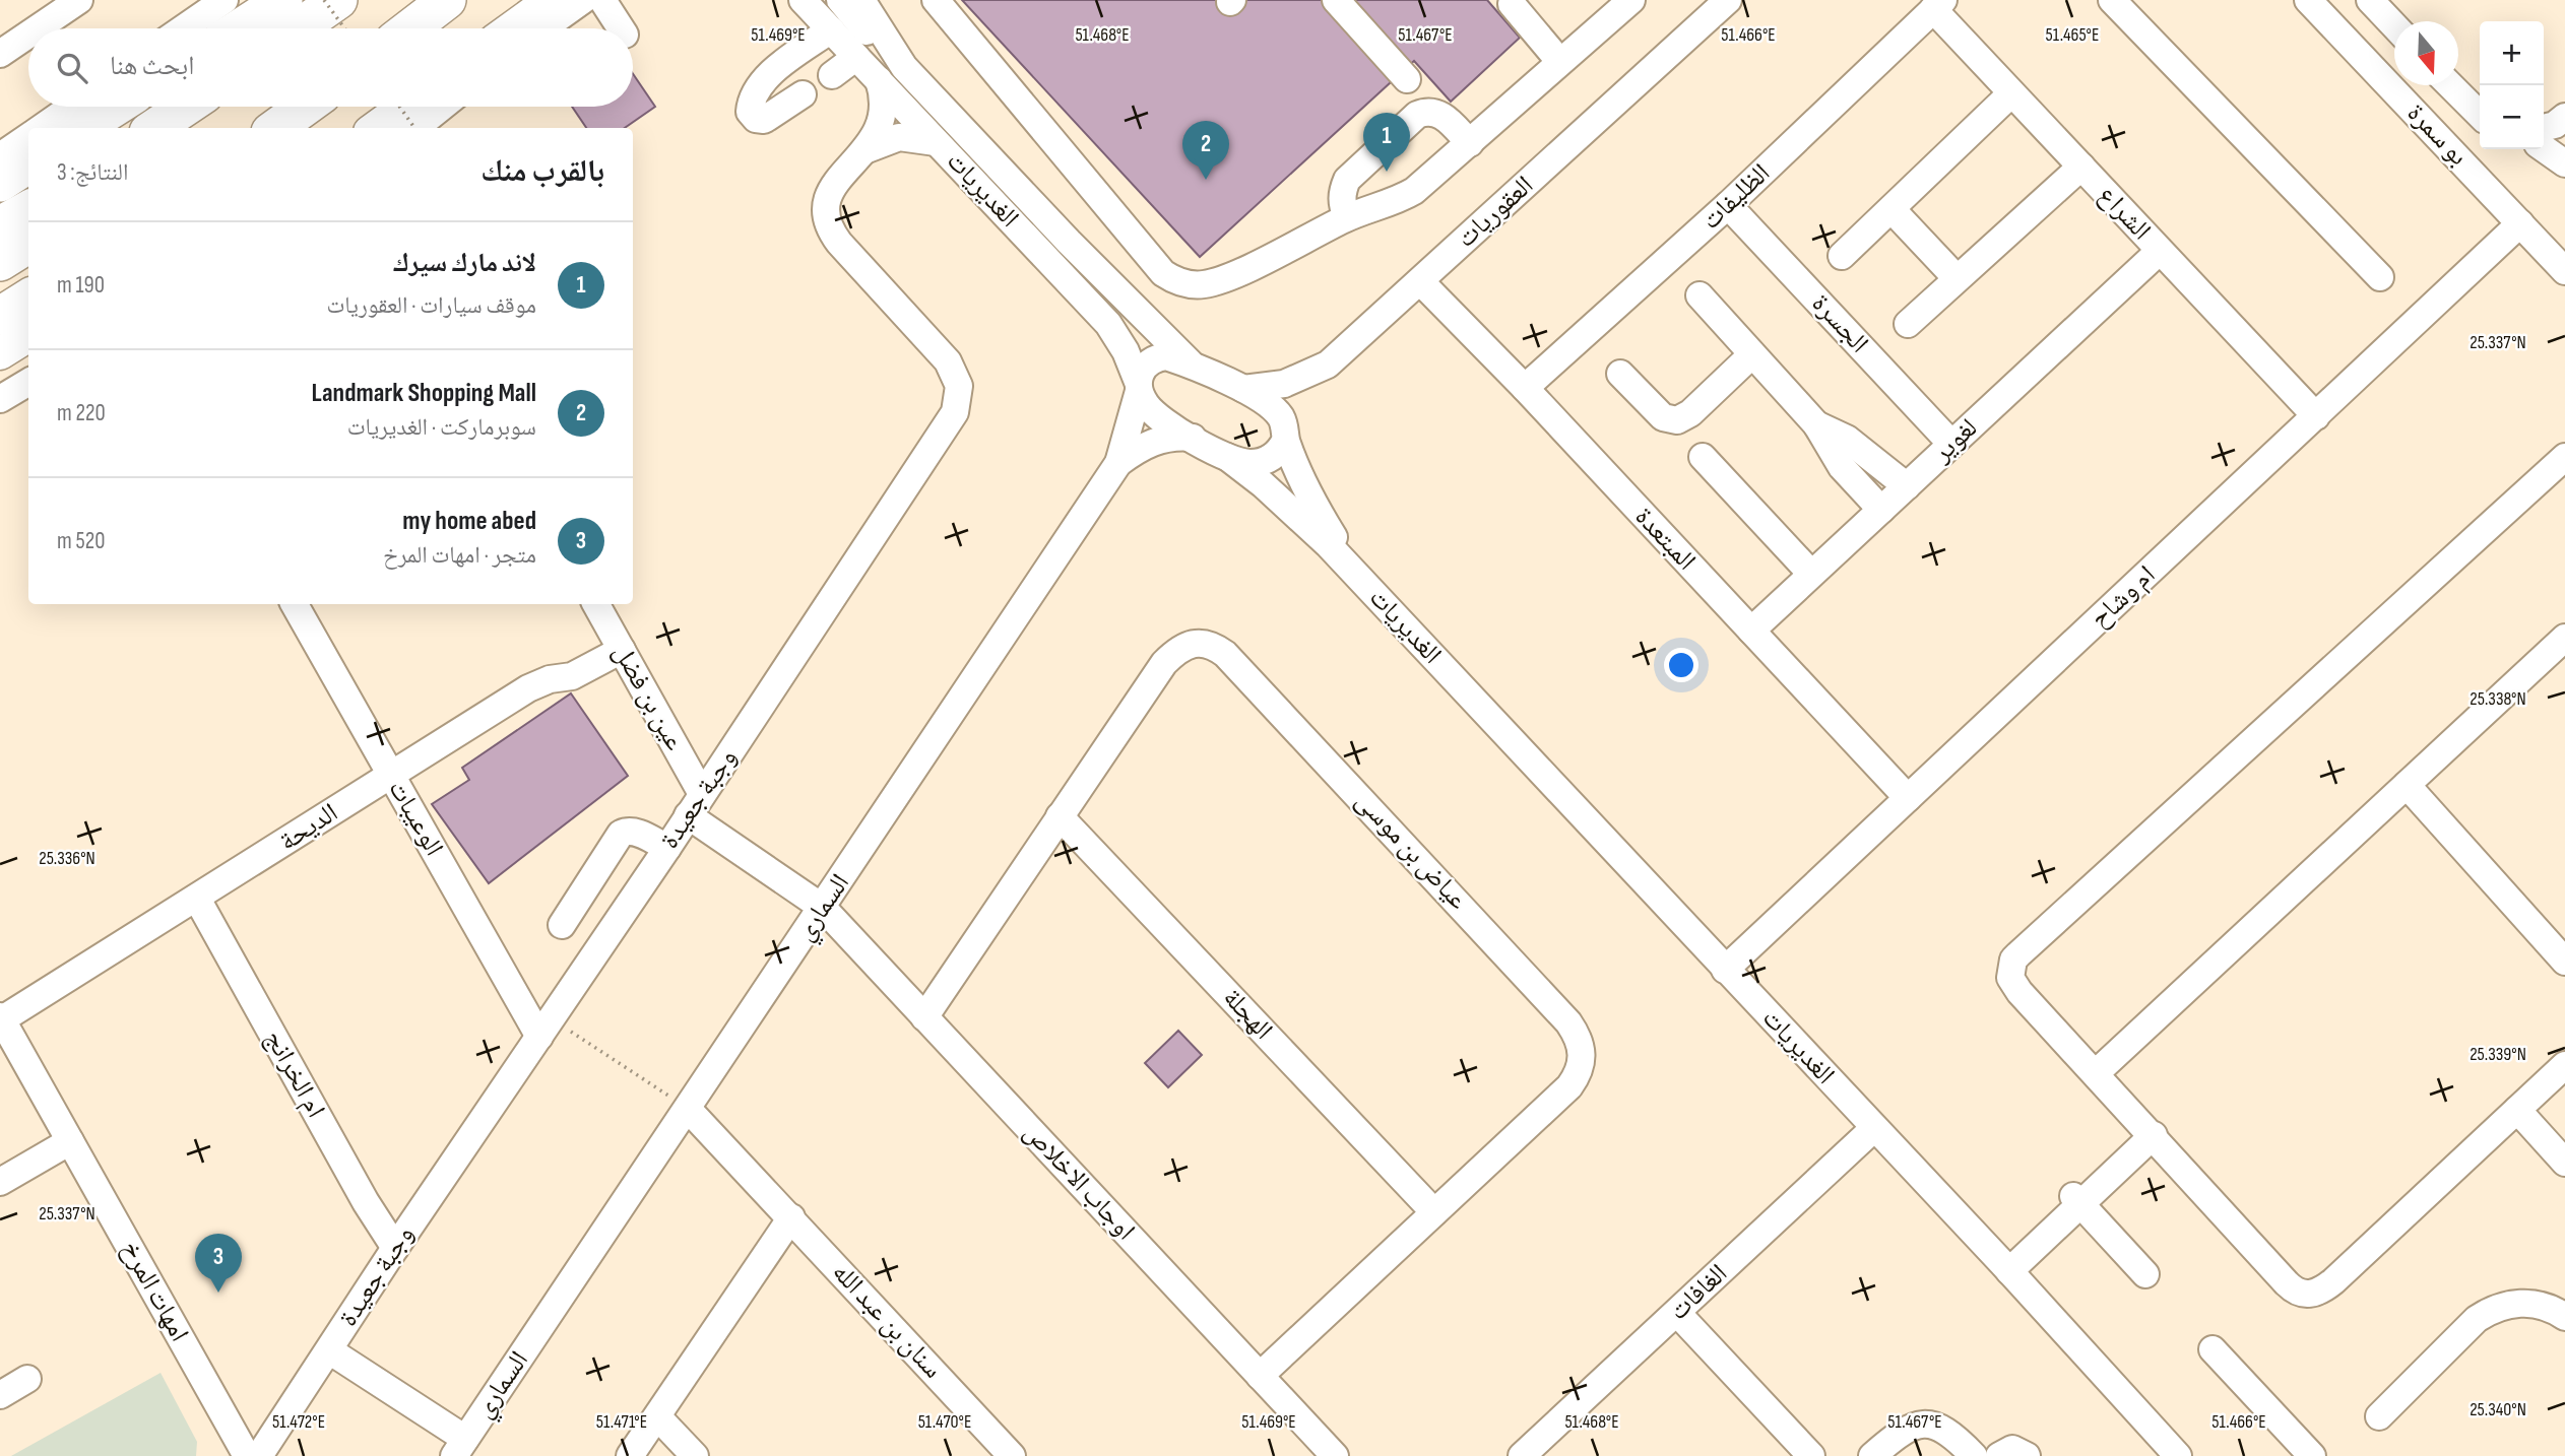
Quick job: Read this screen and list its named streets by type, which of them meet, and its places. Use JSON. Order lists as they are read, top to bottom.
{
  "streets": {
    "street": [
      "بو سمرة",
      "الغديريات",
      "الظليفات",
      "العقوريات",
      "الشراع",
      "الجسرة",
      "لغوير",
      "المبتعدة",
      "ام وشاح",
      "عين بن فضل",
      "وجبة جعيدة",
      "الوعيبات",
      "الديحة",
      "عياض بن موسى",
      "السماري",
      "الهجلة",
      "ام الخرانج",
      "اوجاب الاخلاص",
      "امهات المرخ",
      "الغافات",
      "سنان بن عبد الله"
    ]
  },
  "crossings": [
    ["بو سمرة", "ام وشاح"],
    ["الغديريات", "العقوريات"],
    ["الغديريات", "ام وشاح"],
    ["الغديريات", "وجبة جعيدة"],
    ["الغديريات", "السماري"],
    ["الغديريات", "الغافات"],
    ["الظليفات", "الشراع"],
    ["الظليفات", "الجسرة"],
    ["الظليفات", "المبتعدة"],
    ["العقوريات", "المبتعدة"],
    ["الشراع", "لغوير"],
    ["الشراع", "ام وشاح"],
    ["الجسرة", "لغوير"],
    ["لغوير", "المبتعدة"],
    ["المبتعدة", "ام وشاح"],
    ["عين بن فضل", "وجبة جعيدة"],
    ["عين بن فضل", "الديحة"],
    ["عين بن فضل", "اوجاب الاخلاص"],
    ["وجبة جعيدة", "الوعيبات"],
    ["وجبة جعيدة", "ام الخرانج"],
    ["وجبة جعيدة", "اوجاب الاخلاص"],
    ["الوعيبات", "الديحة"],
    ["الديحة", "ام الخرانج"],
    ["الديحة", "امهات المرخ"],
    ["عياض بن موسى", "الهجلة"],
    ["عياض بن موسى", "اوجاب الاخلاص"],
    ["السماري", "اوجاب الاخلاص"],
    ["السماري", "سنان بن عبد الله"]
  ],
  "north": "bottom",
  "page": {
    "map_buttons": ["+", "−"],
    "search": "ابحث هنا",
    "pins": ["1", "2", "3"],
    "heading": ["بالقرب منك", "النتائج: 3"],
    "list": [
      {
        "mark": "1",
        "name": "لاند مارك سيرك",
        "note": "موقف سيارات · العقوريات",
        "value": "190 m"
      },
      {
        "mark": "2",
        "name": "Landmark Shopping Mall",
        "note": "سوبرماركت · الغديريات",
        "value": "220 m"
      },
      {
        "mark": "3",
        "name": "my home abed",
        "note": "متجر · امهات المرخ",
        "value": "520 m"
      }
    ]
  },
  "coordinates": [
    "51.466°E",
    "51.469°E",
    "51.468°E",
    "51.467°E",
    "51.465°E",
    "25.337°N",
    "25.338°N",
    "25.336°N",
    "25.339°N",
    "25.340°N",
    "51.472°E",
    "51.471°E",
    "51.470°E"
  ]
}
